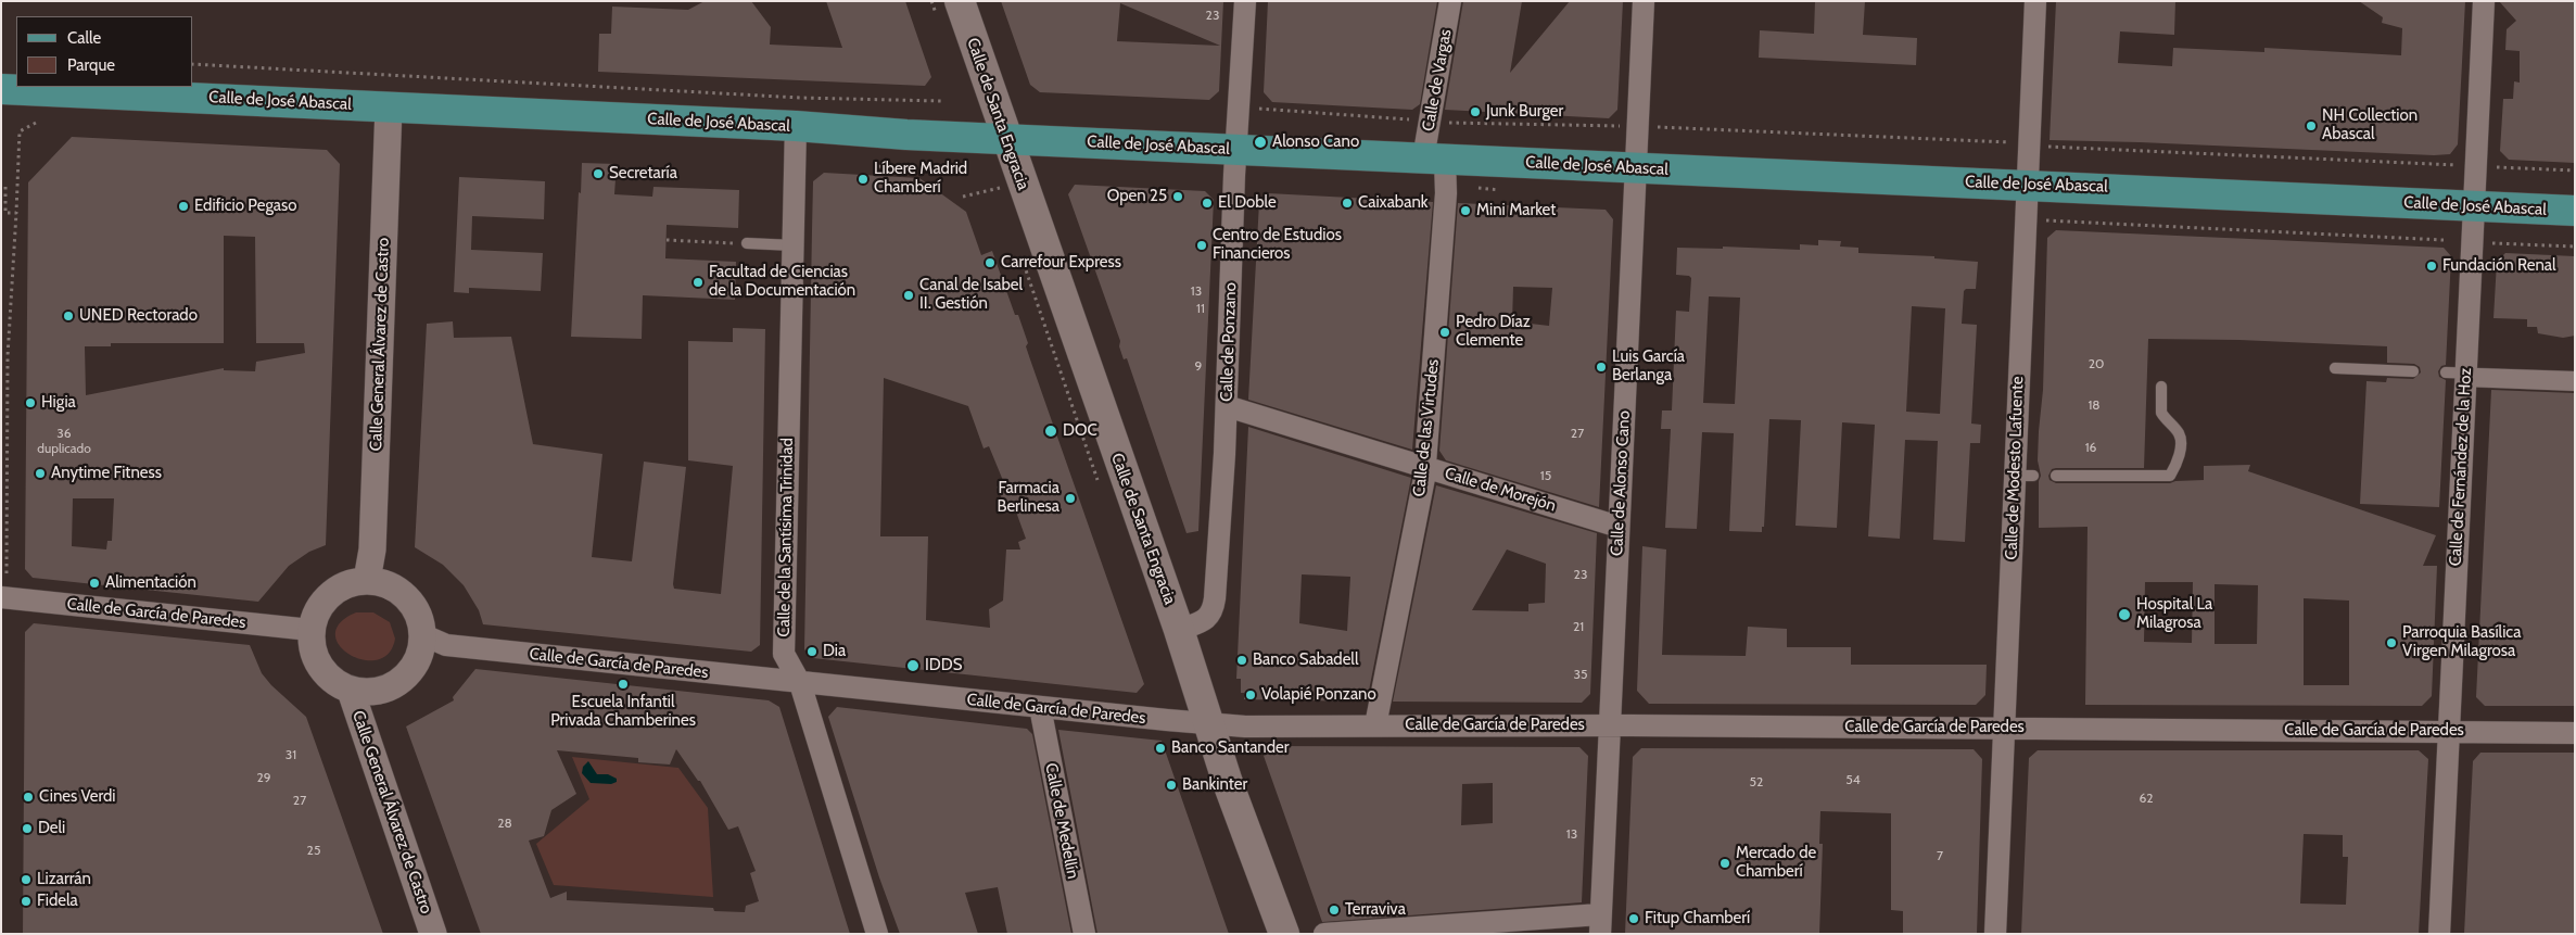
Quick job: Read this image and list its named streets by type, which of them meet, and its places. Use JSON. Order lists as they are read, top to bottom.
{
  "streets": {
    "main road": ["Calle de José Abascal", "Calle de Santa Engracia"],
    "street": [
      "Calle de Vargas",
      "Calle de Ponzano",
      "Calle General Álvarez de Castro",
      "Calle de las Virtudes",
      "Calle de Fernández de la Hoz",
      "Calle de Modesto Lafuente",
      "Calle de Alonso Cano",
      "Calle de Morejón",
      "Calle de la Santísima Trinidad",
      "Calle de García de Paredes",
      "Calle de Medellín"
    ]
  },
  "crossings": [
    ["Calle de Vargas", "Calle de José Abascal"],
    ["Calle de Vargas", "Calle de las Virtudes"],
    ["Calle de José Abascal", "Calle de Santa Engracia"],
    ["Calle de José Abascal", "Calle de Ponzano"],
    ["Calle de José Abascal", "Calle General Álvarez de Castro"],
    ["Calle de José Abascal", "Calle de las Virtudes"],
    ["Calle de José Abascal", "Calle de Fernández de la Hoz"],
    ["Calle de José Abascal", "Calle de Modesto Lafuente"],
    ["Calle de José Abascal", "Calle de Alonso Cano"],
    ["Calle de José Abascal", "Calle de la Santísima Trinidad"],
    ["Calle de Santa Engracia", "Calle de Ponzano"],
    ["Calle de Santa Engracia", "Calle de García de Paredes"],
    ["Calle de Ponzano", "Calle de Morejón"],
    ["Calle General Álvarez de Castro", "Calle de García de Paredes"],
    ["Calle de las Virtudes", "Calle de Morejón"],
    ["Calle de las Virtudes", "Calle de García de Paredes"],
    ["Calle de Fernández de la Hoz", "Calle de García de Paredes"],
    ["Calle de Modesto Lafuente", "Calle de García de Paredes"],
    ["Calle de Alonso Cano", "Calle de Morejón"],
    ["Calle de Alonso Cano", "Calle de García de Paredes"],
    ["Calle de la Santísima Trinidad", "Calle de García de Paredes"],
    ["Calle de García de Paredes", "Calle de Medellín"]
  ],
  "places": [
    "Junk Burger",
    "NH Collection Abascal",
    "Alonso Cano",
    "Secretaría",
    "Líbere Madrid Chamberí",
    "Open 25",
    "El Doble",
    "Caixabank",
    "Edificio Pegaso",
    "Mini Market",
    "Centro de Estudios Financieros",
    "Carrefour Express",
    "Fundación Renal",
    "Facultad de Ciencias de la Documentación",
    "Canal de Isabel II. Gestión",
    "UNED Rectorado",
    "Pedro Díaz Clemente",
    "Luis García Berlanga",
    "Higia",
    "DOC",
    "Anytime Fitness",
    "Farmacia Berlinesa",
    "Alimentación",
    "Hospital La Milagrosa",
    "Parroquia Basílica Virgen Milagrosa",
    "Dia",
    "Banco Sabadell",
    "IDDS",
    "Escuela Infantil Privada Chamberines",
    "Volapié Ponzano",
    "Banco Santander",
    "Bankinter",
    "Cines Verdi",
    "Deli",
    "Mercado de Chamberí",
    "Lizarrán",
    "Fidela",
    "Terraviva",
    "Fitup Chamberí"
  ],
  "house_numbers": [
    "23",
    "13",
    "11",
    "20",
    "9",
    "18",
    "36 duplicado",
    "27",
    "16",
    "15",
    "23",
    "21",
    "35",
    "31",
    "29",
    "54",
    "52",
    "62",
    "27",
    "28",
    "13",
    "25",
    "7"
  ],
  "legend": ["Calle", "Parque"]
}
